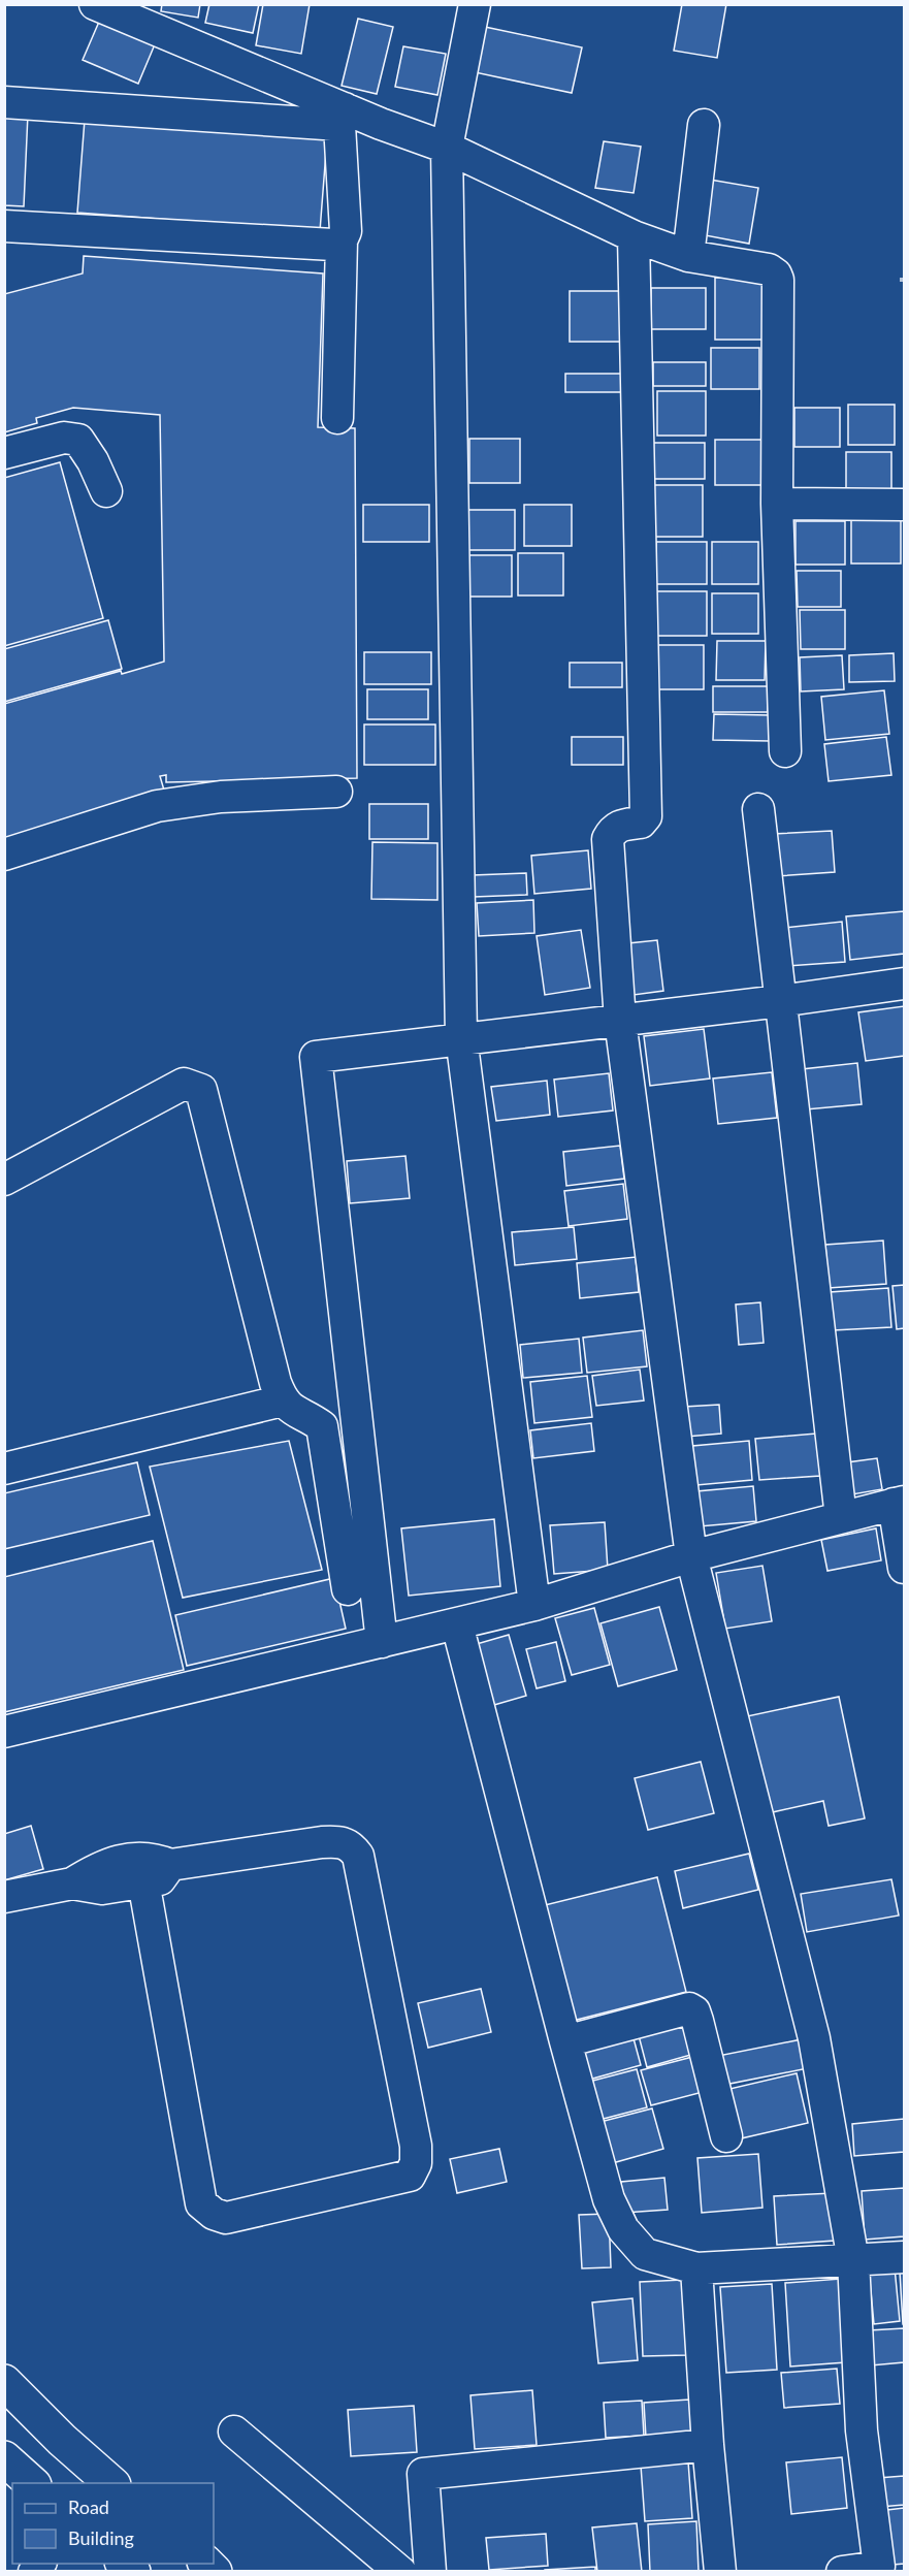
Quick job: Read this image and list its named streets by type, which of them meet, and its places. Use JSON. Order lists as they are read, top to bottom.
{
  "legend": ["Road", "Building"]
}
